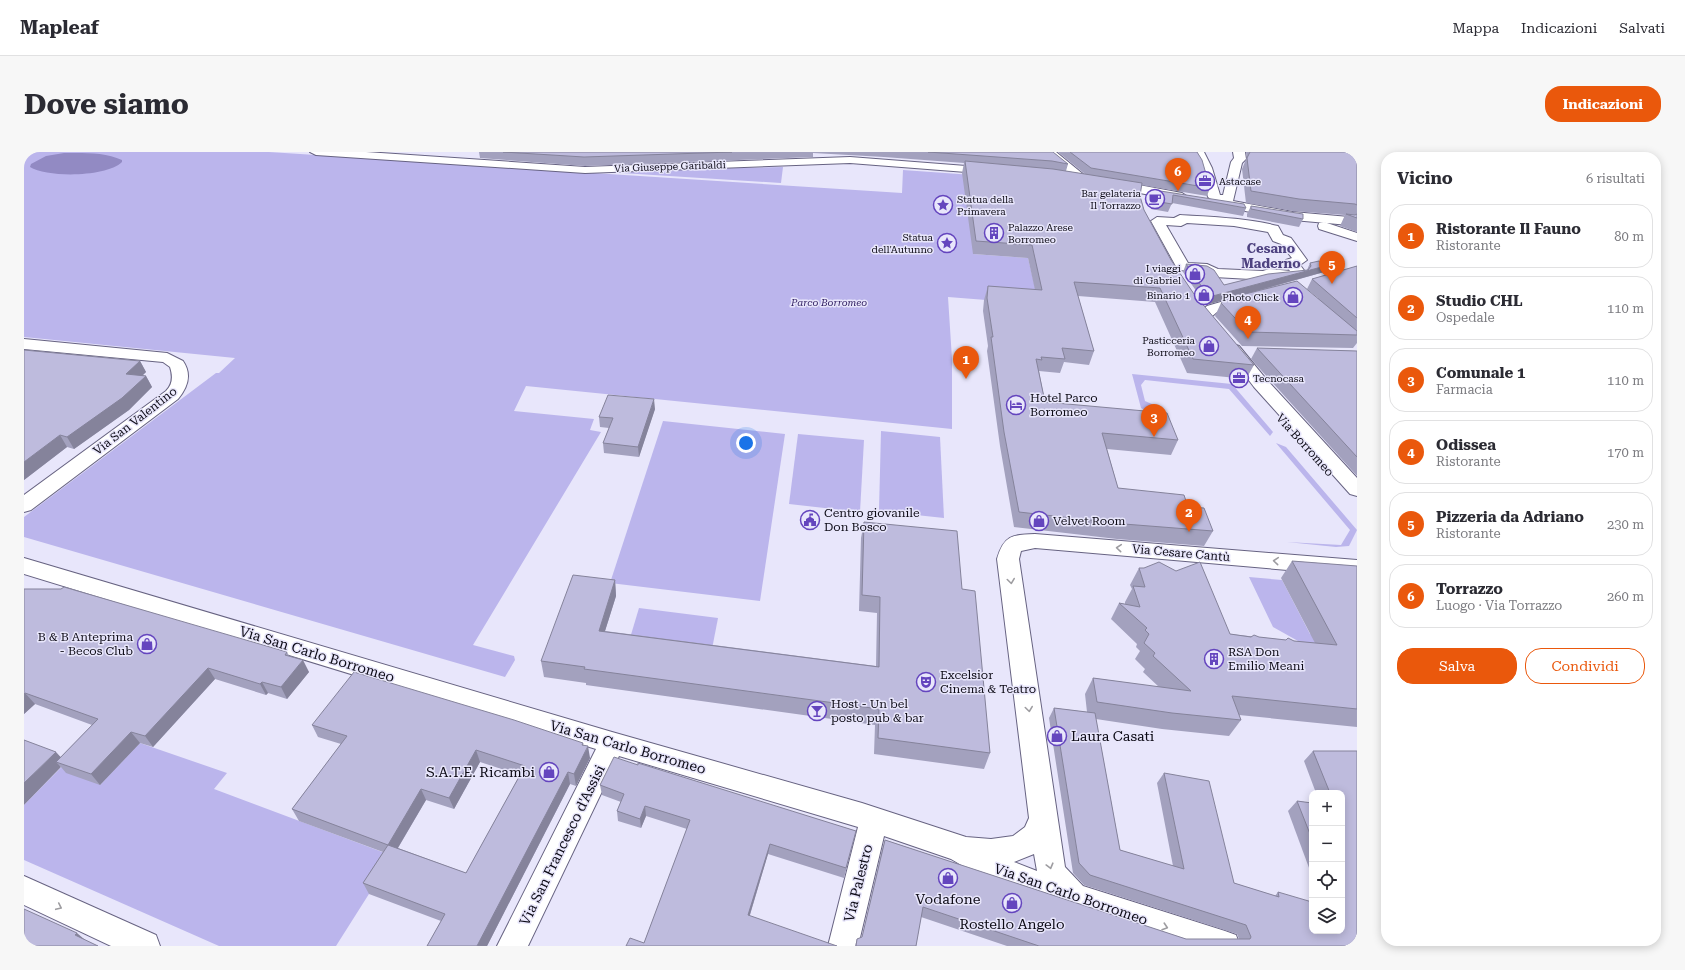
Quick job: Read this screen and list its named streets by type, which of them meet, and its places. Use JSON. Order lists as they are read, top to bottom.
{
  "streets": {
    "street": [
      "Via Giuseppe Garibaldi",
      "Via San Valentino",
      "Via Borromeo",
      "Via Cesare Cantù",
      "Via San Carlo Borromeo",
      "Via San Francesco d'Assisi",
      "Via Palestro"
    ]
  },
  "crossings": [
    ["Via San Carlo Borromeo", "Via San Francesco d'Assisi"],
    ["Via San Carlo Borromeo", "Via Palestro"]
  ],
  "districts": ["Cesano Maderno"],
  "parks": ["Parco Borromeo"],
  "places": {
    "office": ["Astacase", "Tecnocasa"],
    "cafe": ["Bar gelateria Il Torrazzo"],
    "place": ["Statua della Primavera", "Statua dell'Autunno"],
    "building": ["Palazzo Arese Borromeo", "RSA Don Emilio Meani"],
    "shop": [
      "I viaggi di Gabriel",
      "Binario 1",
      "Photo Click",
      "Pasticceria Borromeo",
      "Velvet Room",
      "B & B Anteprima - Becos Club",
      "Laura Casati",
      "S.A.T.E. Ricambi",
      "Vodafone",
      "Rostello Angelo"
    ],
    "hotel": ["Hotel Parco Borromeo"],
    "public building": ["Centro giovanile Don Bosco"],
    "theatre": ["Excelsior Cinema & Teatro"],
    "bar": ["Host - Un bel posto pub & bar"]
  },
  "page": {
    "header": "Mapleaf",
    "nav": ["Mappa", "Indicazioni", "Salvati"],
    "buttons": [
      "Indicazioni",
      ["Salva", "Condividi"]
    ],
    "title": "Dove siamo",
    "heading": ["Vicino", "6 risultati"],
    "pins": [
      "6",
      "5",
      "4",
      "1",
      "3",
      "2"
    ],
    "list": [
      {
        "mark": "1",
        "name": "Ristorante Il Fauno",
        "note": "Ristorante",
        "value": "80 m"
      },
      {
        "mark": "2",
        "name": "Studio CHL",
        "note": "Ospedale",
        "value": "110 m"
      },
      {
        "mark": "3",
        "name": "Comunale 1",
        "note": "Farmacia",
        "value": "110 m"
      },
      {
        "mark": "4",
        "name": "Odissea",
        "note": "Ristorante",
        "value": "170 m"
      },
      {
        "mark": "5",
        "name": "Pizzeria da Adriano",
        "note": "Ristorante",
        "value": "230 m"
      },
      {
        "mark": "6",
        "name": "Torrazzo",
        "note": "Luogo · Via Torrazzo",
        "value": "260 m"
      }
    ],
    "map_buttons": ["+", "−"]
  }
}
